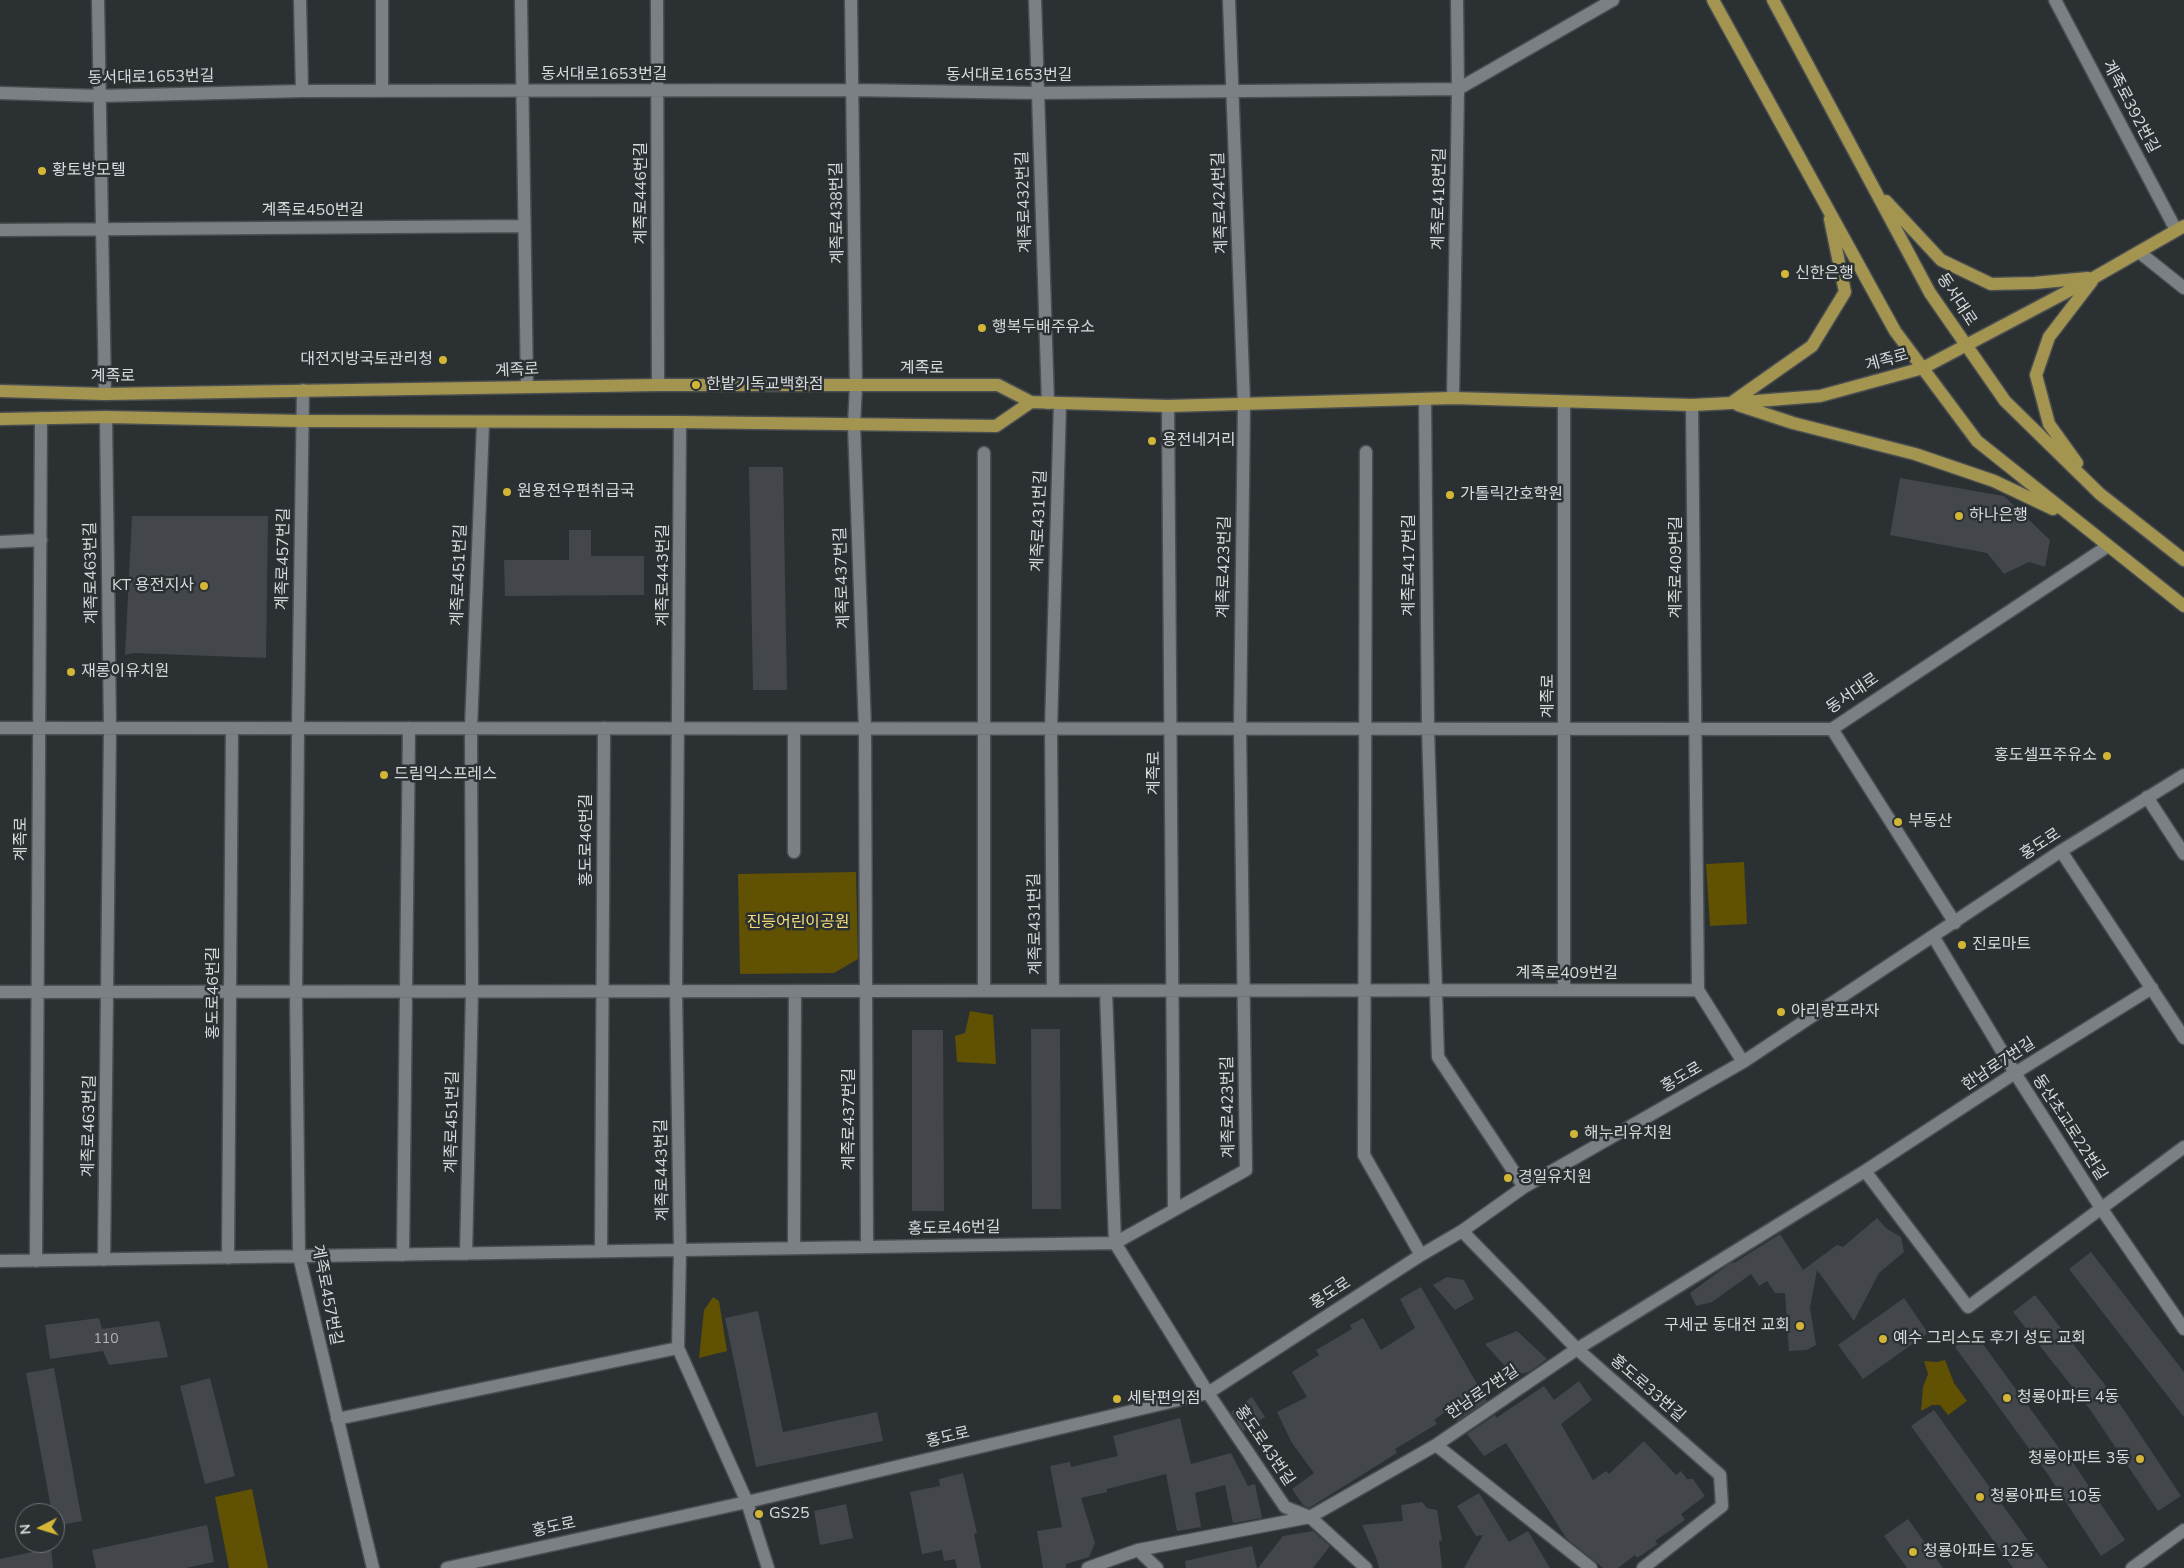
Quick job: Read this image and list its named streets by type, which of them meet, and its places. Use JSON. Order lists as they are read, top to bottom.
{
  "streets": {
    "main road": ["동서대로", "계족로"],
    "street": [
      "동서대로1653번길",
      "계족로392번길",
      "계족로446번길",
      "계족로418번길",
      "계족로432번길",
      "계족로424번길",
      "계족로450번길",
      "계족로438번길",
      "계족로431번길",
      "계족로457번길",
      "계족로417번길",
      "계족로423번길",
      "계족로409번길",
      "계족로463번길",
      "계족로451번길",
      "계족로443번길",
      "계족로437번길",
      "홍도로46번길",
      "홍도로",
      "한남로7번길",
      "동산초교로22번길",
      "홍도로33번길",
      "홍도로43번길"
    ]
  },
  "crossings": [
    ["동서대로1653번길", "계족로446번길"],
    ["동서대로1653번길", "계족로418번길"],
    ["동서대로1653번길", "계족로432번길"],
    ["동서대로1653번길", "계족로424번길"],
    ["동서대로1653번길", "계족로438번길"],
    ["계족로392번길", "계족로"],
    ["계족로446번길", "계족로"],
    ["계족로418번길", "계족로"],
    ["계족로432번길", "계족로"],
    ["계족로432번길", "계족로431번길"],
    ["계족로424번길", "계족로"],
    ["계족로424번길", "계족로423번길"],
    ["계족로438번길", "계족로"],
    ["계족로438번길", "계족로437번길"],
    ["동서대로", "계족로"],
    ["동서대로", "계족로409번길"],
    ["계족로", "계족로431번길"],
    ["계족로", "계족로457번길"],
    ["계족로", "계족로417번길"],
    ["계족로", "계족로423번길"],
    ["계족로", "계족로409번길"],
    ["계족로", "홍도로46번길"],
    ["계족로431번길", "계족로437번길"],
    ["계족로457번길", "홍도로46번길"],
    ["계족로417번길", "계족로409번길"],
    ["계족로417번길", "홍도로"],
    ["계족로423번길", "홍도로46번길"],
    ["계족로463번길", "홍도로46번길"],
    ["계족로451번길", "홍도로46번길"],
    ["계족로443번길", "홍도로46번길"],
    ["계족로443번길", "홍도로"],
    ["계족로437번길", "홍도로46번길"],
    ["홍도로", "동산초교로22번길"],
    ["홍도로", "홍도로33번길"],
    ["홍도로", "홍도로43번길"],
    ["한남로7번길", "동산초교로22번길"],
    ["한남로7번길", "홍도로33번길"],
    ["한남로7번길", "홍도로43번길"]
  ],
  "parks": ["진등어린이공원"],
  "places": [
    "황토방모텔",
    "신한은행",
    "행복두배주유소",
    "대전지방국토관리청",
    "한밭기독교백화점",
    "용전네거리",
    "원용전우편취급국",
    "가톨릭간호학원",
    "하나은행",
    "KT 용전지사",
    "재롱이유치원",
    "홍도셀프주유소",
    "드림익스프레스",
    "부동산",
    "진로마트",
    "아리랑프라자",
    "해누리유치원",
    "경일유치원",
    "구세군 동대전 교회",
    "예수 그리스도 후기 성도 교회",
    "청룡아파트 4동",
    "세탁편의점",
    "청룡아파트 3동",
    "청룡아파트 10동",
    "GS25",
    "청룡아파트 12동"
  ],
  "house_numbers": ["110"],
  "north": "left"
}
